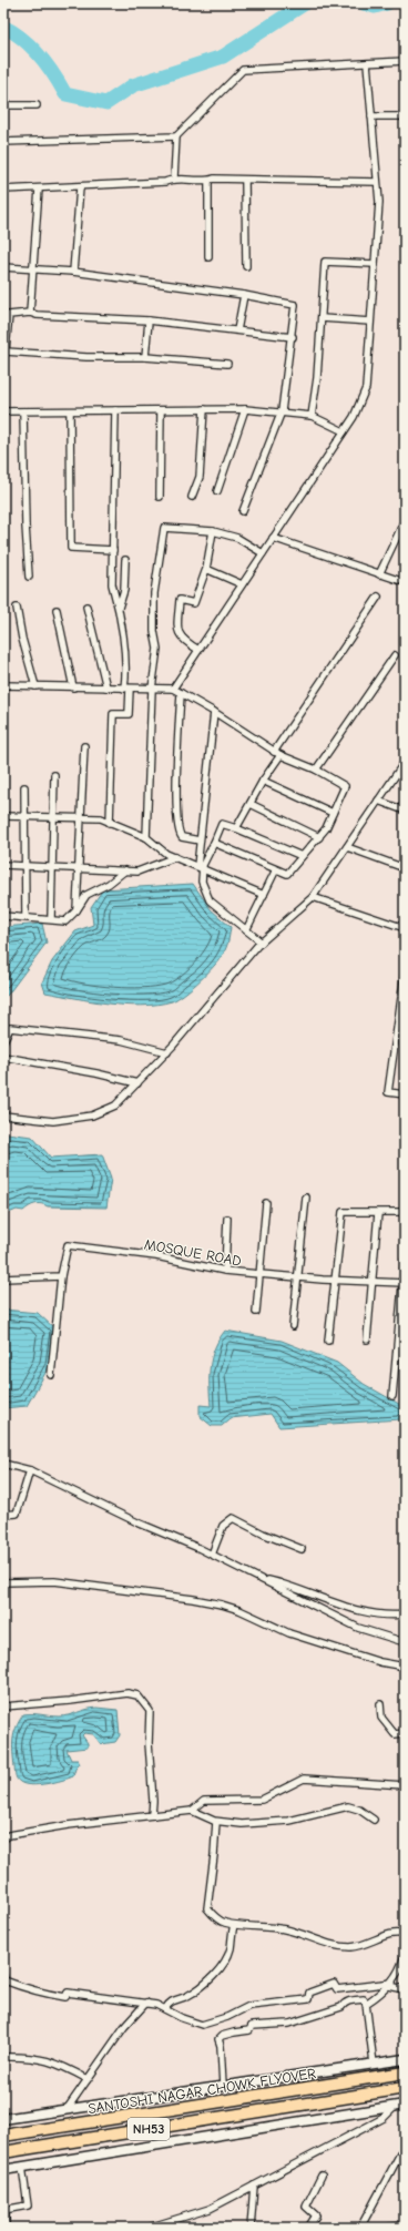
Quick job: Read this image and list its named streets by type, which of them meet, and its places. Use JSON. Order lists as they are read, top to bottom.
{
  "streets": {
    "highway": ["SANTOSHI NAGAR CHOWK FLYOVER", "NH53"],
    "street": ["MOSQUE ROAD"]
  }
}
